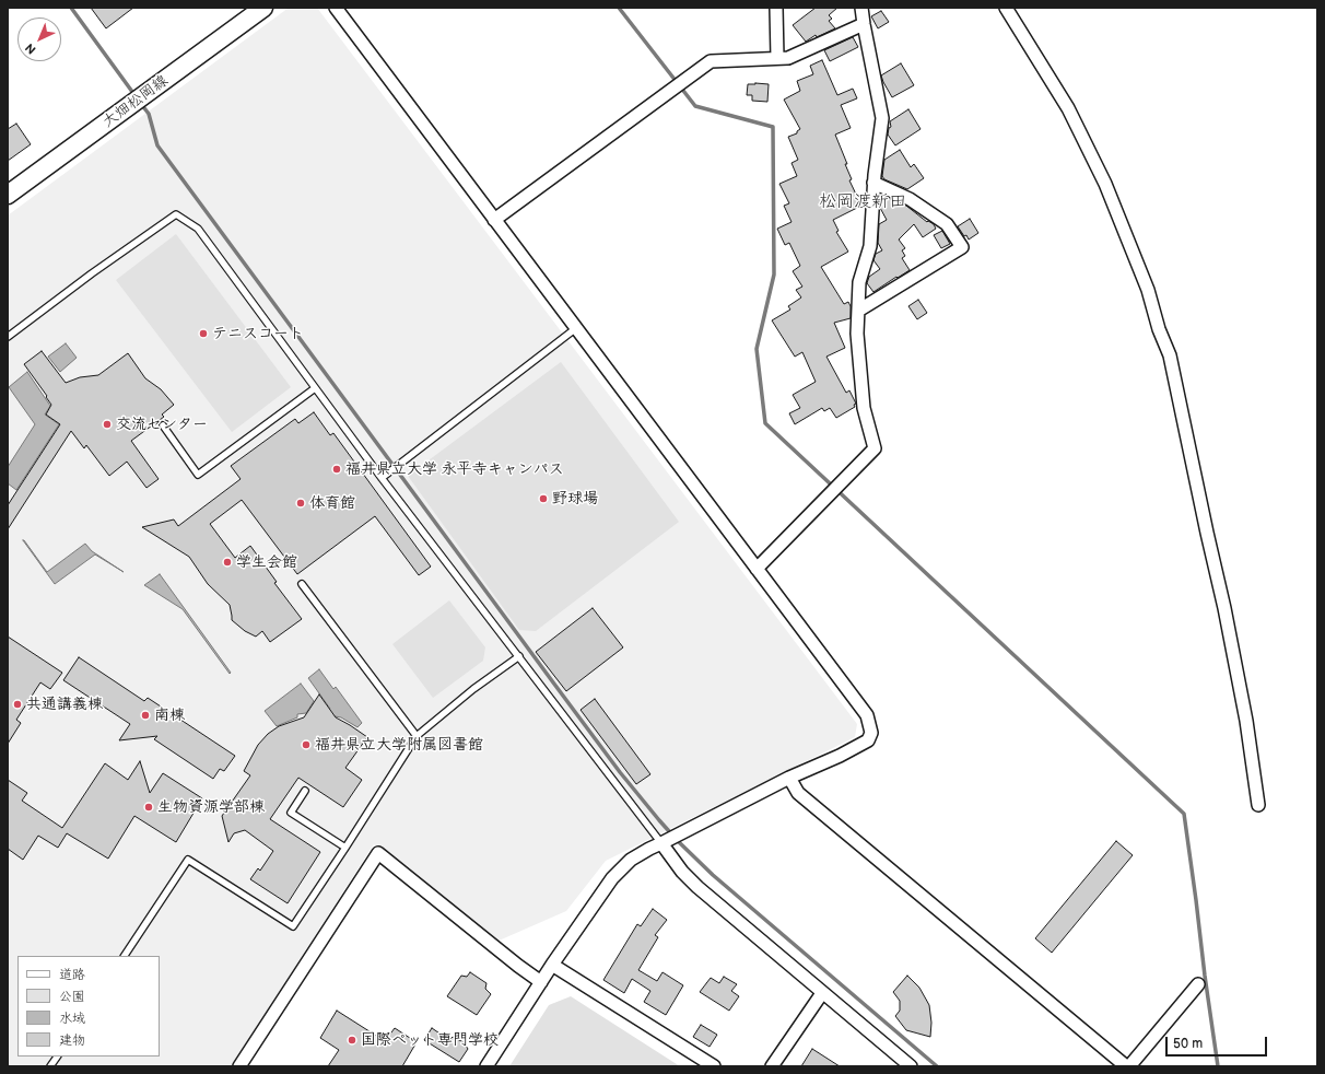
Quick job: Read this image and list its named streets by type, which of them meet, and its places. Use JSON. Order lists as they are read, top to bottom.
{
  "streets": {
    "main road": ["大畑松岡線"]
  },
  "districts": ["松岡渡新田"],
  "places": [
    "テニスコート",
    "交流センター",
    "福井県立大学 永平寺キャンパス",
    "野球場",
    "体育館",
    "学生会館",
    "共通講義棟",
    "南棟",
    "福井県立大学附属図書館",
    "生物資源学部棟",
    "国際ペット専門学校"
  ],
  "legend": [
    "道路",
    "公園",
    "水域",
    "建物"
  ],
  "scale_bar": "50 m",
  "north": "bottom left"
}
